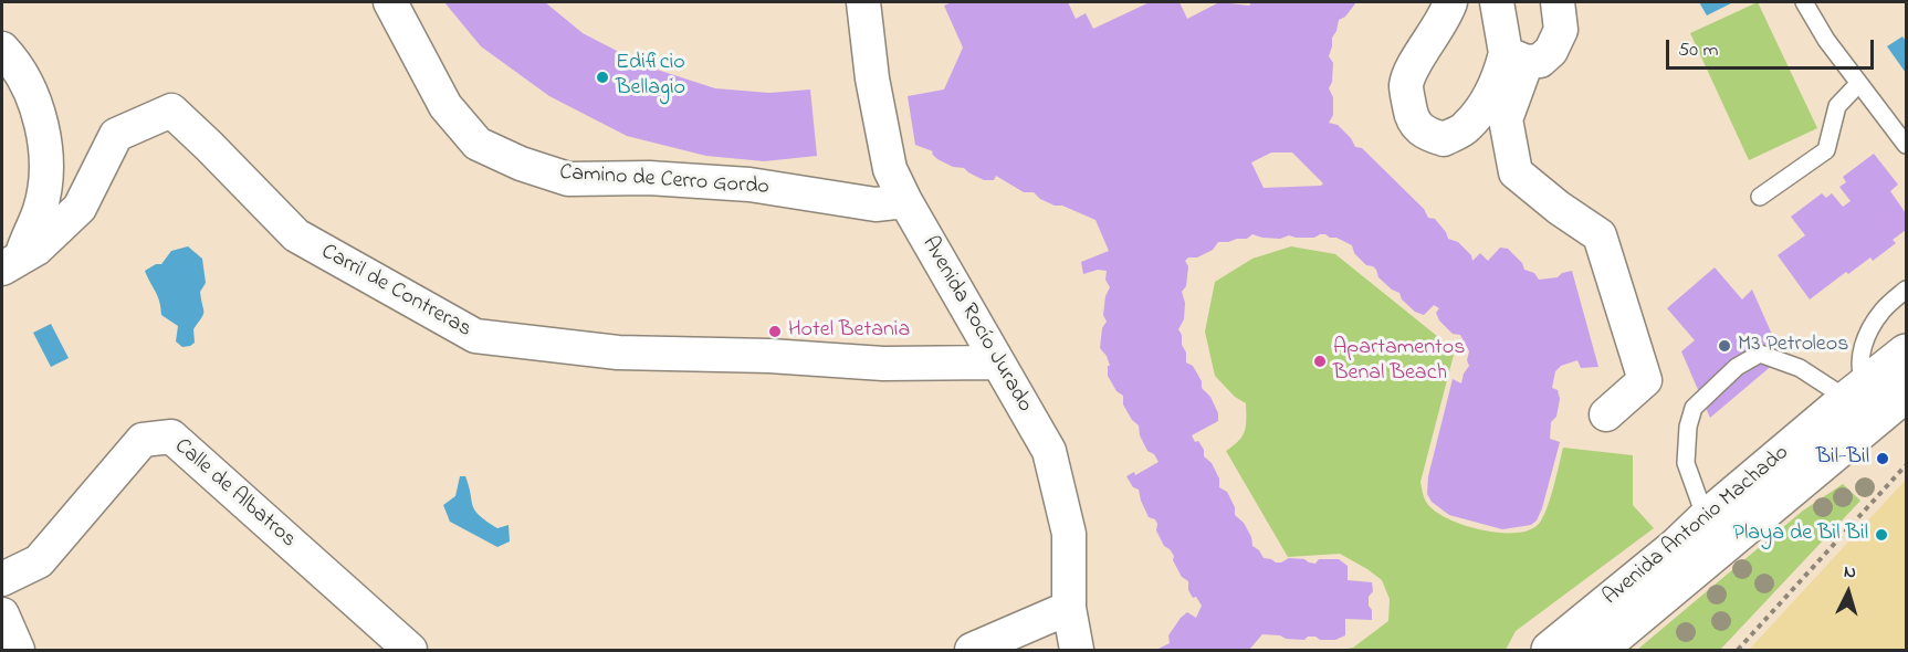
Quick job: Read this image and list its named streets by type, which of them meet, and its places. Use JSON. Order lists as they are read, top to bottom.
{
  "streets": {
    "main road": ["Avenida Antonio Machado"],
    "street": [
      "Camino de Cerro Gordo",
      "Carril de Contreras",
      "Avenida Rocío Jurado",
      "Calle de Albatros"
    ]
  },
  "crossings": [
    ["Camino de Cerro Gordo", "Avenida Rocío Jurado"],
    ["Carril de Contreras", "Avenida Rocío Jurado"]
  ],
  "places": [
    "Edificio Bellagio",
    "Hotel Betania",
    "M3 Petroleos",
    "Apartamentos Benal Beach",
    "Bil-Bil",
    "Playa de Bil Bil"
  ],
  "scale_bar": "50 m",
  "north": "top"
}
